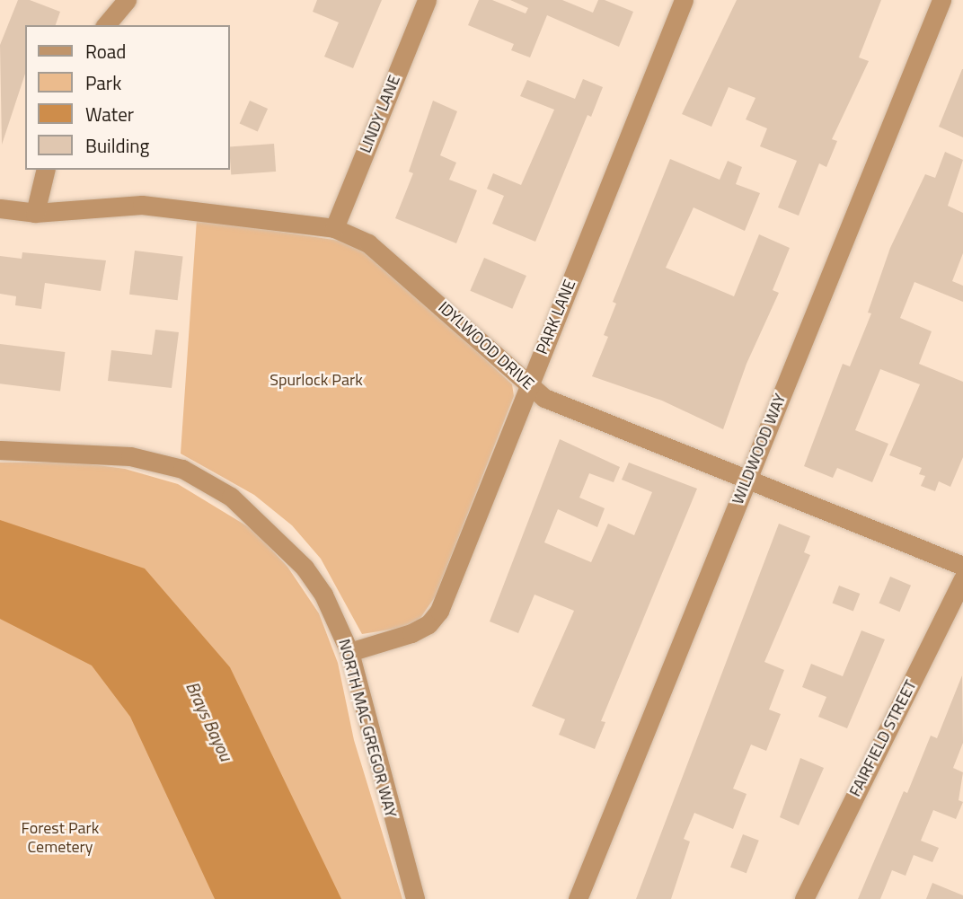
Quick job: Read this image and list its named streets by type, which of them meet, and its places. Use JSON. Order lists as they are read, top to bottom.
{
  "streets": {
    "street": [
      "LINDY LANE",
      "PARK LANE",
      "IDYLWOOD DRIVE",
      "WILDWOOD WAY",
      "NORTH MAC GREGOR WAY",
      "FAIRFIELD STREET"
    ]
  },
  "crossings": [
    ["LINDY LANE", "IDYLWOOD DRIVE"],
    ["PARK LANE", "IDYLWOOD DRIVE"],
    ["PARK LANE", "NORTH MAC GREGOR WAY"],
    ["IDYLWOOD DRIVE", "WILDWOOD WAY"]
  ],
  "water": ["Brays Bayou"],
  "parks": ["Spurlock Park", "Forest Park Cemetery"],
  "legend": [
    "Road",
    "Park",
    "Water",
    "Building"
  ]
}
